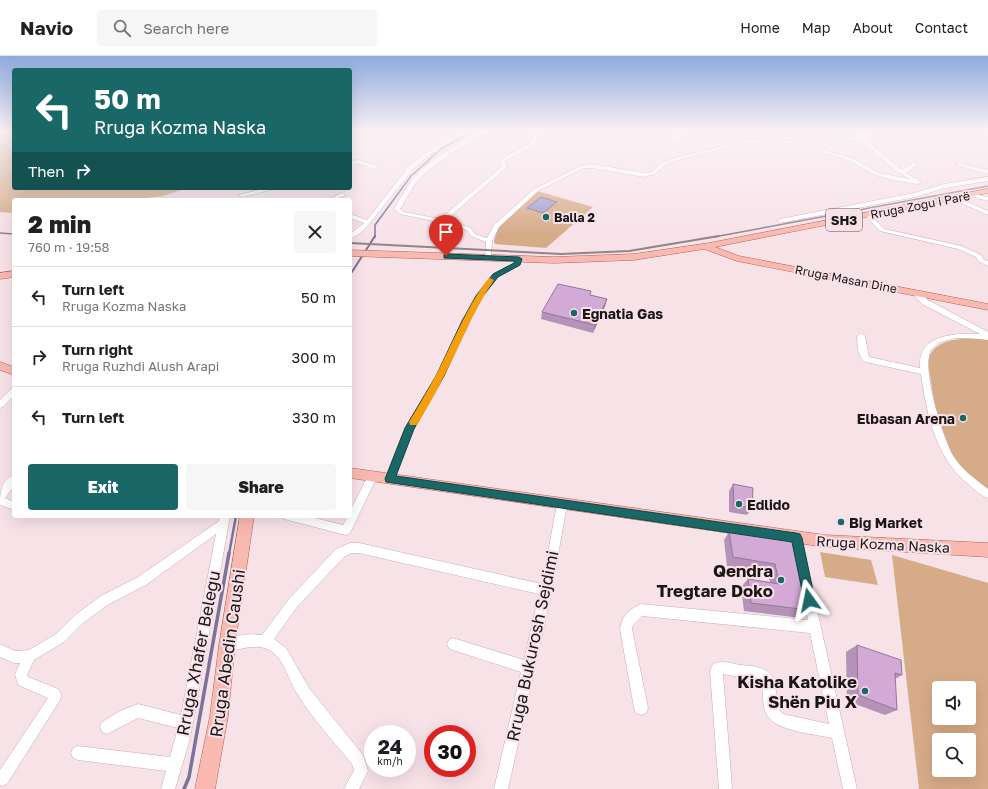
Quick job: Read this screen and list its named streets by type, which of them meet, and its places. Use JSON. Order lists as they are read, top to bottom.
{
  "streets": {
    "main road": [
      "Rruga Zogu i Parë",
      "SH3",
      "Rruga Masan Dine",
      "Rruga Kozma Naska",
      "Rruga Abedin Caushi"
    ],
    "street": ["Rruga Bukurosh Sejdimi", "Rruga Xhafer Belegu"]
  },
  "crossings": [
    ["Rruga Zogu i Parë", "SH3"],
    ["Rruga Zogu i Parë", "Rruga Masan Dine"],
    ["SH3", "Rruga Masan Dine"],
    ["Rruga Kozma Naska", "Rruga Bukurosh Sejdimi"]
  ],
  "places": [
    "Balla 2",
    "Egnatia Gas",
    "Elbasan Arena",
    "Edlido",
    "Big Market",
    "Qendra Tregtare Doko",
    "Kisha Katolike Shën Piu X"
  ],
  "page": {
    "header": "Navio",
    "search": "Search here",
    "nav": [
      "Home",
      "Map",
      "About",
      "Contact"
    ],
    "turn": ["50 m", "Rruga Kozma Naska"],
    "then": "Then",
    "heading": ["2 min", "760 m · 19:58"],
    "list": [
      {
        "name": "Turn left",
        "note": "Rruga Kozma Naska",
        "value": "50 m"
      },
      {
        "name": "Turn right",
        "note": "Rruga Ruzhdi Alush Arapi",
        "value": "300 m"
      },
      {
        "name": "Turn left",
        "value": "330 m"
      }
    ],
    "buttons": ["Exit", "Share"],
    "speed": "24 km/h",
    "limit": "30"
  }
}
